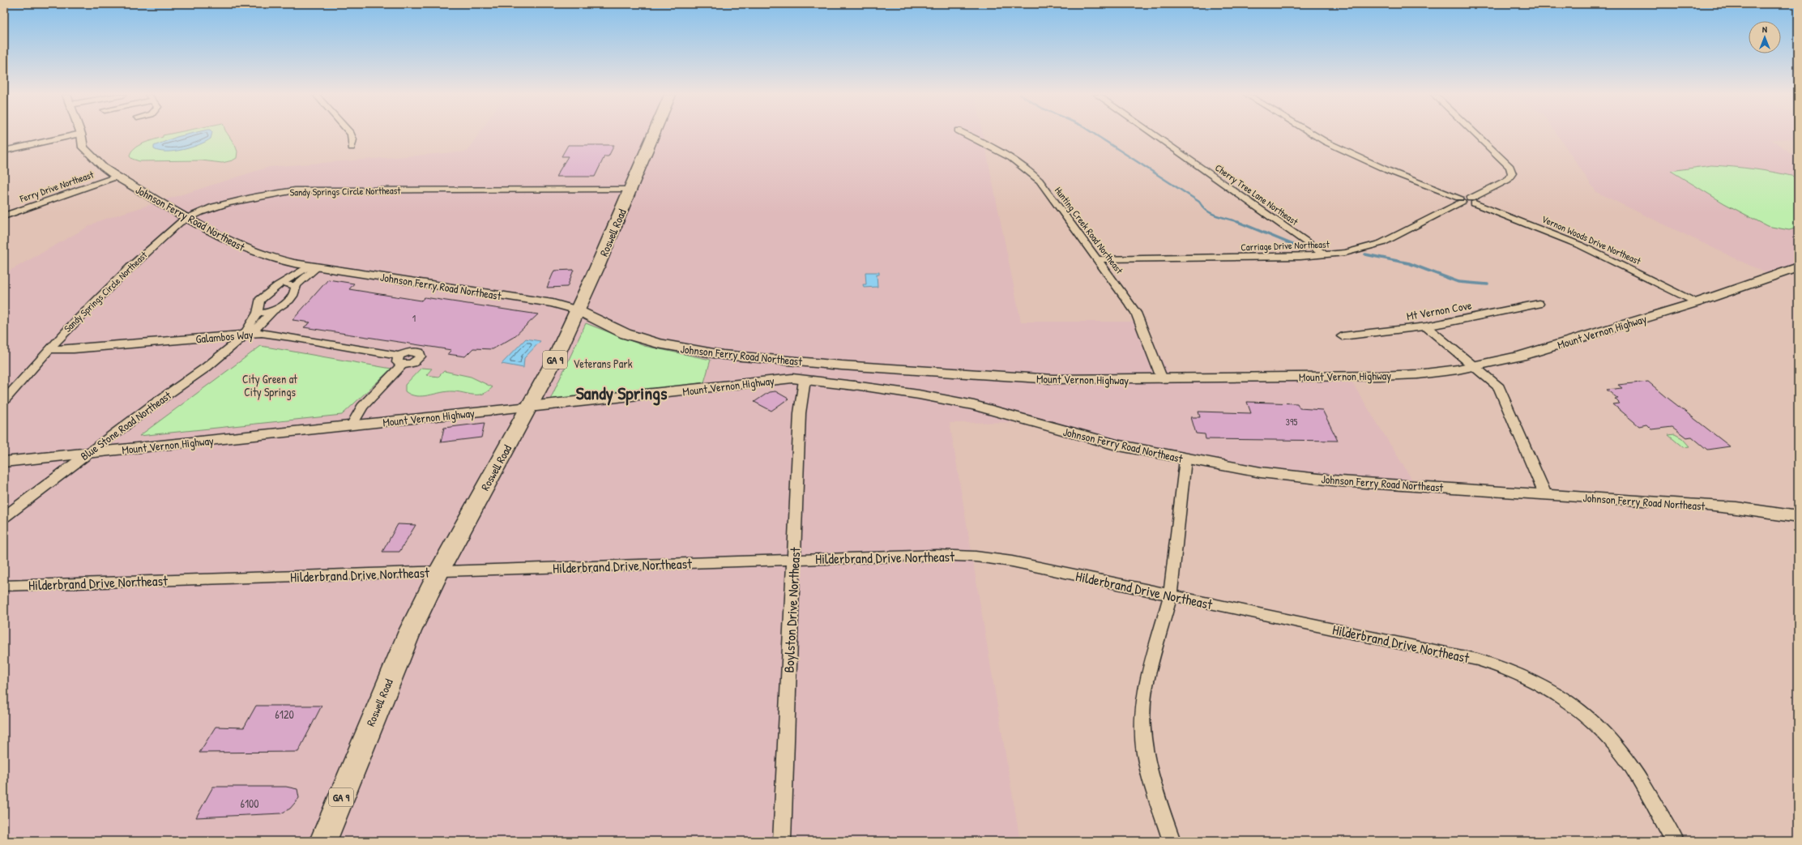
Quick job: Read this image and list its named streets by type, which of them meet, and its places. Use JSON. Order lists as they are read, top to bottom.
{
  "streets": {
    "main road": [
      "Johnson Ferry Road Northeast",
      "Roswell Road",
      "Mount Vernon Highway",
      "GA 9"
    ],
    "street": [
      "Ferry Drive Northeast",
      "Sandy Springs Circle Northeast",
      "Cherry Tree Lane Northeast",
      "Hunting Creek Road Northeast",
      "Vernon Woods Drive Northeast",
      "Carriage Drive Northeast",
      "Mt Vernon Cove",
      "Galambos Way",
      "Blue Stone Road Northeast",
      "Hilderbrand Drive Northeast",
      "Boylston Drive Northeast"
    ]
  },
  "crossings": [
    ["Ferry Drive Northeast", "Johnson Ferry Road Northeast"],
    ["Sandy Springs Circle Northeast", "Johnson Ferry Road Northeast"],
    ["Sandy Springs Circle Northeast", "Roswell Road"],
    ["Sandy Springs Circle Northeast", "Galambos Way"],
    ["Cherry Tree Lane Northeast", "Carriage Drive Northeast"],
    ["Johnson Ferry Road Northeast", "Roswell Road"],
    ["Johnson Ferry Road Northeast", "Mount Vernon Highway"],
    ["Johnson Ferry Road Northeast", "Blue Stone Road Northeast"],
    ["Hunting Creek Road Northeast", "Carriage Drive Northeast"],
    ["Hunting Creek Road Northeast", "Mount Vernon Highway"],
    ["Roswell Road", "Mount Vernon Highway"],
    ["Roswell Road", "Hilderbrand Drive Northeast"],
    ["Vernon Woods Drive Northeast", "Mount Vernon Highway"],
    ["Mount Vernon Highway", "Galambos Way"],
    ["Mount Vernon Highway", "Blue Stone Road Northeast"],
    ["Mount Vernon Highway", "Boylston Drive Northeast"],
    ["Galambos Way", "Blue Stone Road Northeast"],
    ["Hilderbrand Drive Northeast", "Boylston Drive Northeast"]
  ],
  "districts": ["Sandy Springs"],
  "parks": ["Veterans Park", "City Green at City Springs"],
  "house_numbers": [
    "1",
    "395",
    "6120",
    "6100"
  ],
  "north": "top"
}
